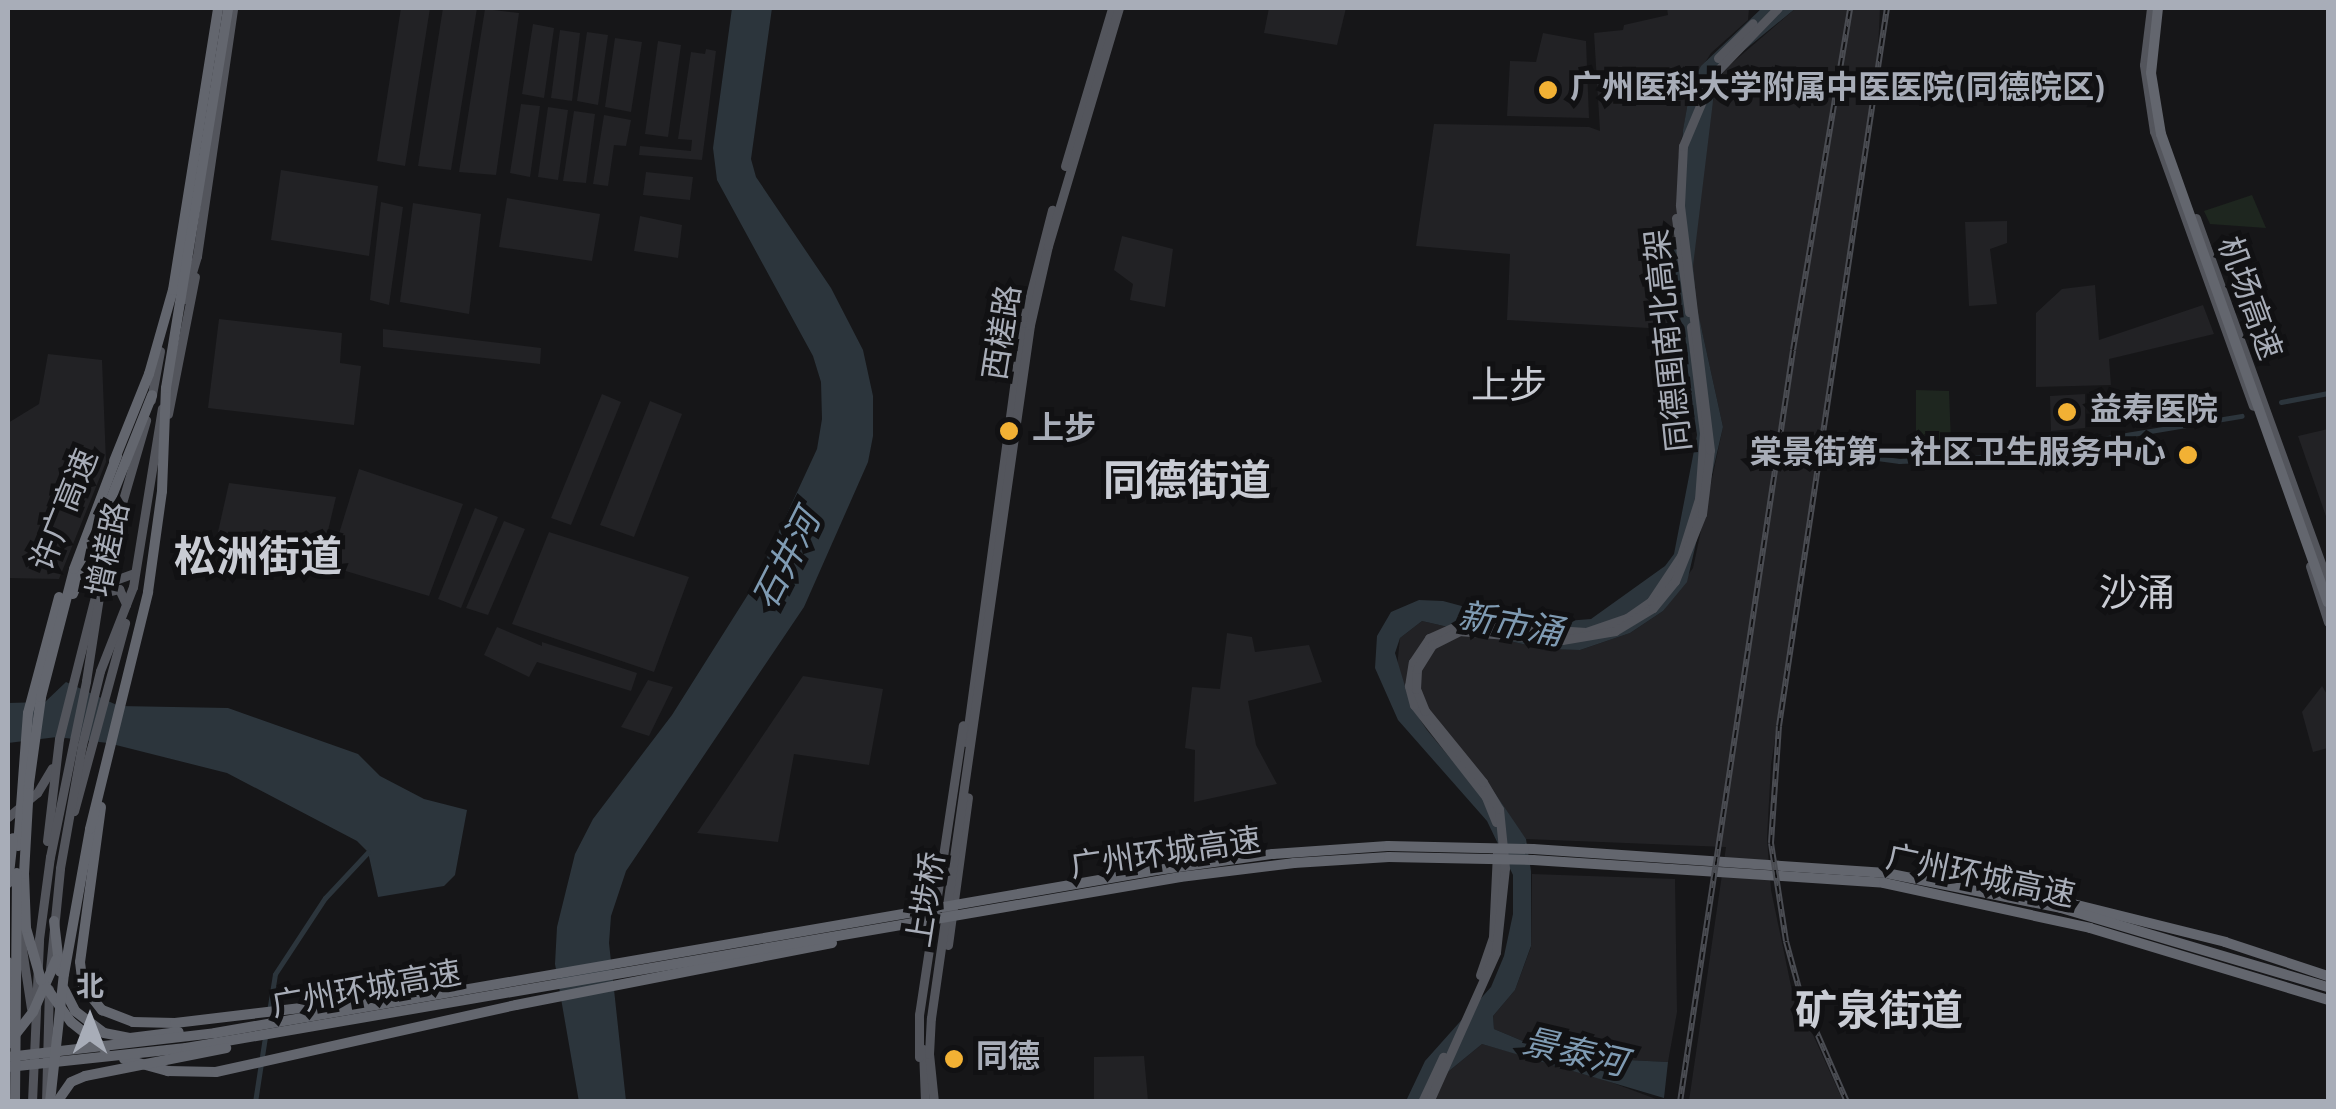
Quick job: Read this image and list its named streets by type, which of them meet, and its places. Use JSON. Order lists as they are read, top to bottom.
{
  "streets": {
    "highway": ["机场高速", "许广高速", "广州环城高速"],
    "main road": [
      "西槎路",
      "同德围南北高架",
      "增槎路",
      "上埗桥"
    ]
  },
  "crossings": [
    ["西槎路", "上埗桥"],
    ["许广高速", "增槎路"]
  ],
  "districts": [
    "上步",
    "同德街道",
    "松洲街道",
    "沙涌",
    "矿泉街道"
  ],
  "water": ["石井河", "新市涌", "景泰河"],
  "places": [
    "广州医科大学附属中医医院(同德院区)",
    "益寿医院",
    "上步",
    "棠景街第一社区卫生服务中心",
    "同德"
  ],
  "north": "top"
}
